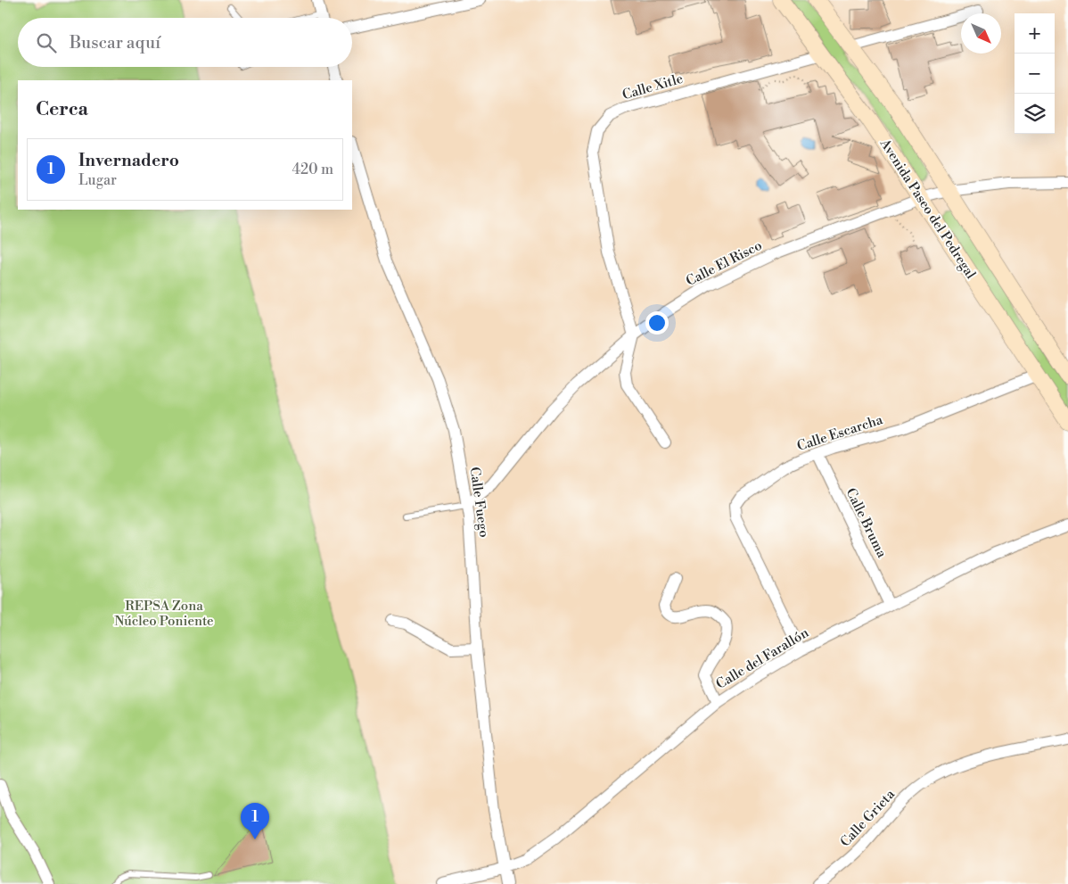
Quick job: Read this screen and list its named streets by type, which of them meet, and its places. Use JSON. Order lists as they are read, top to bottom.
{
  "streets": {
    "main road": ["Avenida Paseo del Pedregal"],
    "street": [
      "Calle Xitle",
      "Calle El Risco",
      "Calle Escarcha",
      "Calle Fuego",
      "Calle Bruma",
      "Calle del Farallón",
      "Calle Grieta"
    ]
  },
  "crossings": [
    ["Calle Xitle", "Avenida Paseo del Pedregal"],
    ["Calle Xitle", "Calle El Risco"],
    ["Avenida Paseo del Pedregal", "Calle El Risco"],
    ["Avenida Paseo del Pedregal", "Calle Escarcha"],
    ["Calle El Risco", "Calle Fuego"],
    ["Calle Escarcha", "Calle Bruma"],
    ["Calle Escarcha", "Calle del Farallón"],
    ["Calle Fuego", "Calle del Farallón"],
    ["Calle Bruma", "Calle del Farallón"]
  ],
  "parks": ["REPSA Zona Núcleo Poniente"],
  "north": "bottom right",
  "page": {
    "map_buttons": ["+", "−"],
    "search": "Buscar aquí",
    "heading": "Cerca",
    "list": [
      {
        "mark": "1",
        "name": "Invernadero",
        "note": "Lugar",
        "value": "420 m"
      }
    ],
    "pins": "1"
  }
}
